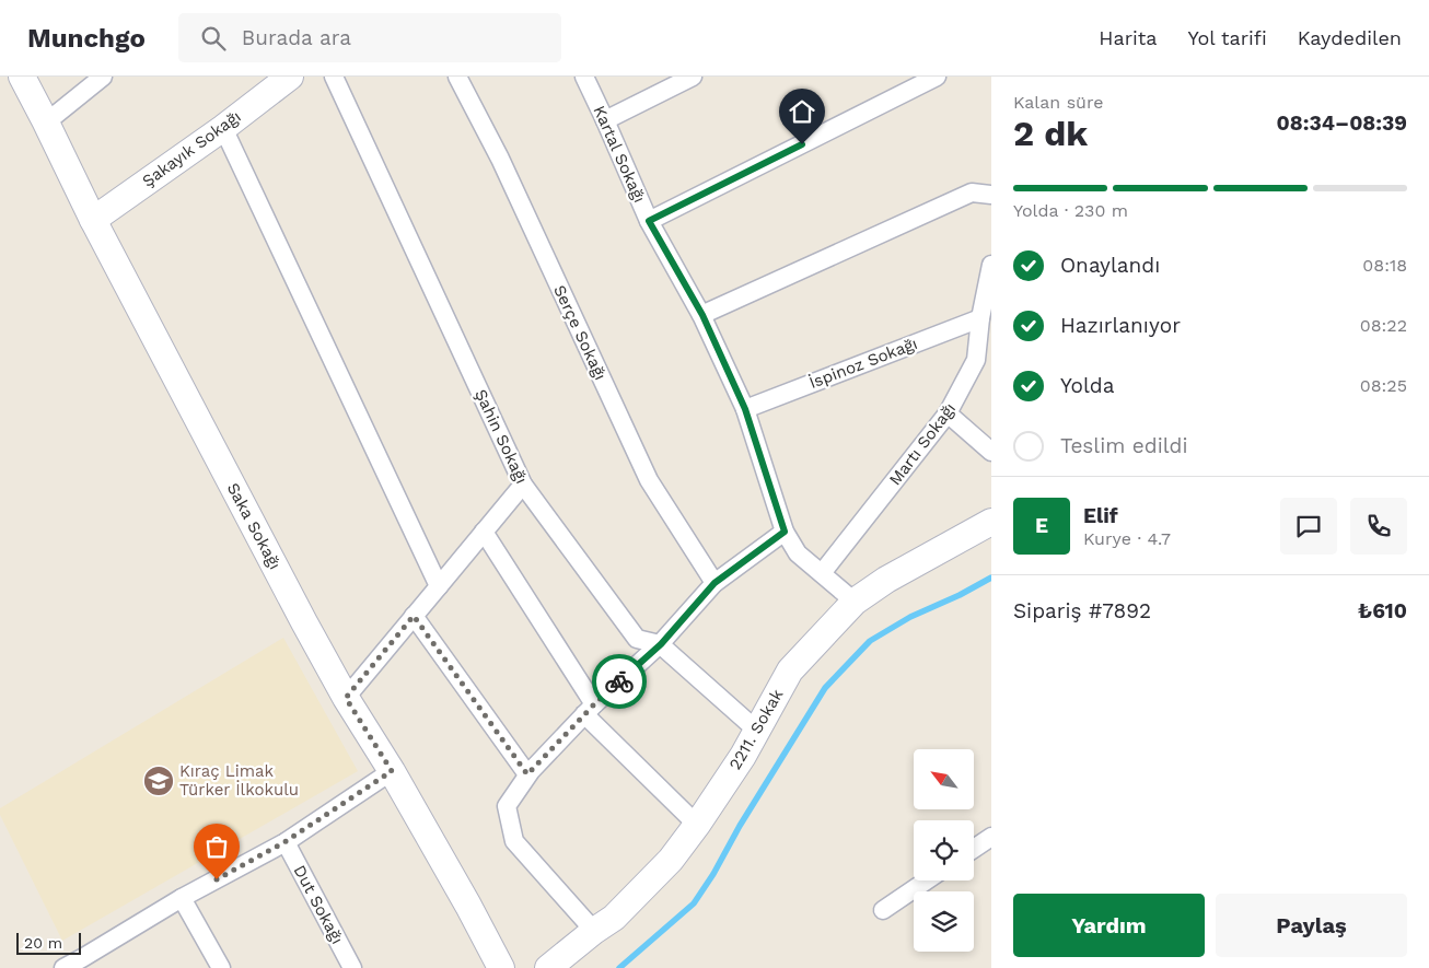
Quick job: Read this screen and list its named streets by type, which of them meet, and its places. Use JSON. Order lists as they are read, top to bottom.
{
  "streets": {
    "street": [
      "Şakayık Sokağı",
      "Kartal Sokağı",
      "Serçe Sokağı",
      "İspinoz Sokağı",
      "Şahin Sokağı",
      "Martı Sokağı",
      "Saka Sokağı",
      "2211. Sokak",
      "Dut Sokağı"
    ]
  },
  "crossings": [
    ["Şakayık Sokağı", "Saka Sokağı"],
    ["Kartal Sokağı", "İspinoz Sokağı"],
    ["Kartal Sokağı", "Martı Sokağı"],
    ["Kartal Sokağı", "2211. Sokak"],
    ["İspinoz Sokağı", "Martı Sokağı"],
    ["Şahin Sokağı", "2211. Sokak"]
  ],
  "places": {
    "school or university": ["Kıraç Limak Türker İlkokulu"]
  },
  "scale_bar": "20 m",
  "north": "top left",
  "page": {
    "header": "Munchgo",
    "search": "Burada ara",
    "nav": ["Harita", "Yol tarifi", "Kaydedilen"],
    "heading": ["2 dk", "Kalan süre", "08:34–08:39"],
    "panel": [
      "Elif",
      "Kurye · 4.7",
      "Sipariş #7892",
      "₺610"
    ],
    "bar": "Yolda · 230 m",
    "list": [
      ["Onaylandı", "08:18"],
      ["Hazırlanıyor", "08:22"],
      ["Yolda", "08:25"],
      "Teslim edildi"
    ],
    "round": "E",
    "buttons": ["Yardım", "Paylaş"],
    "scale": "20 m"
  }
}
